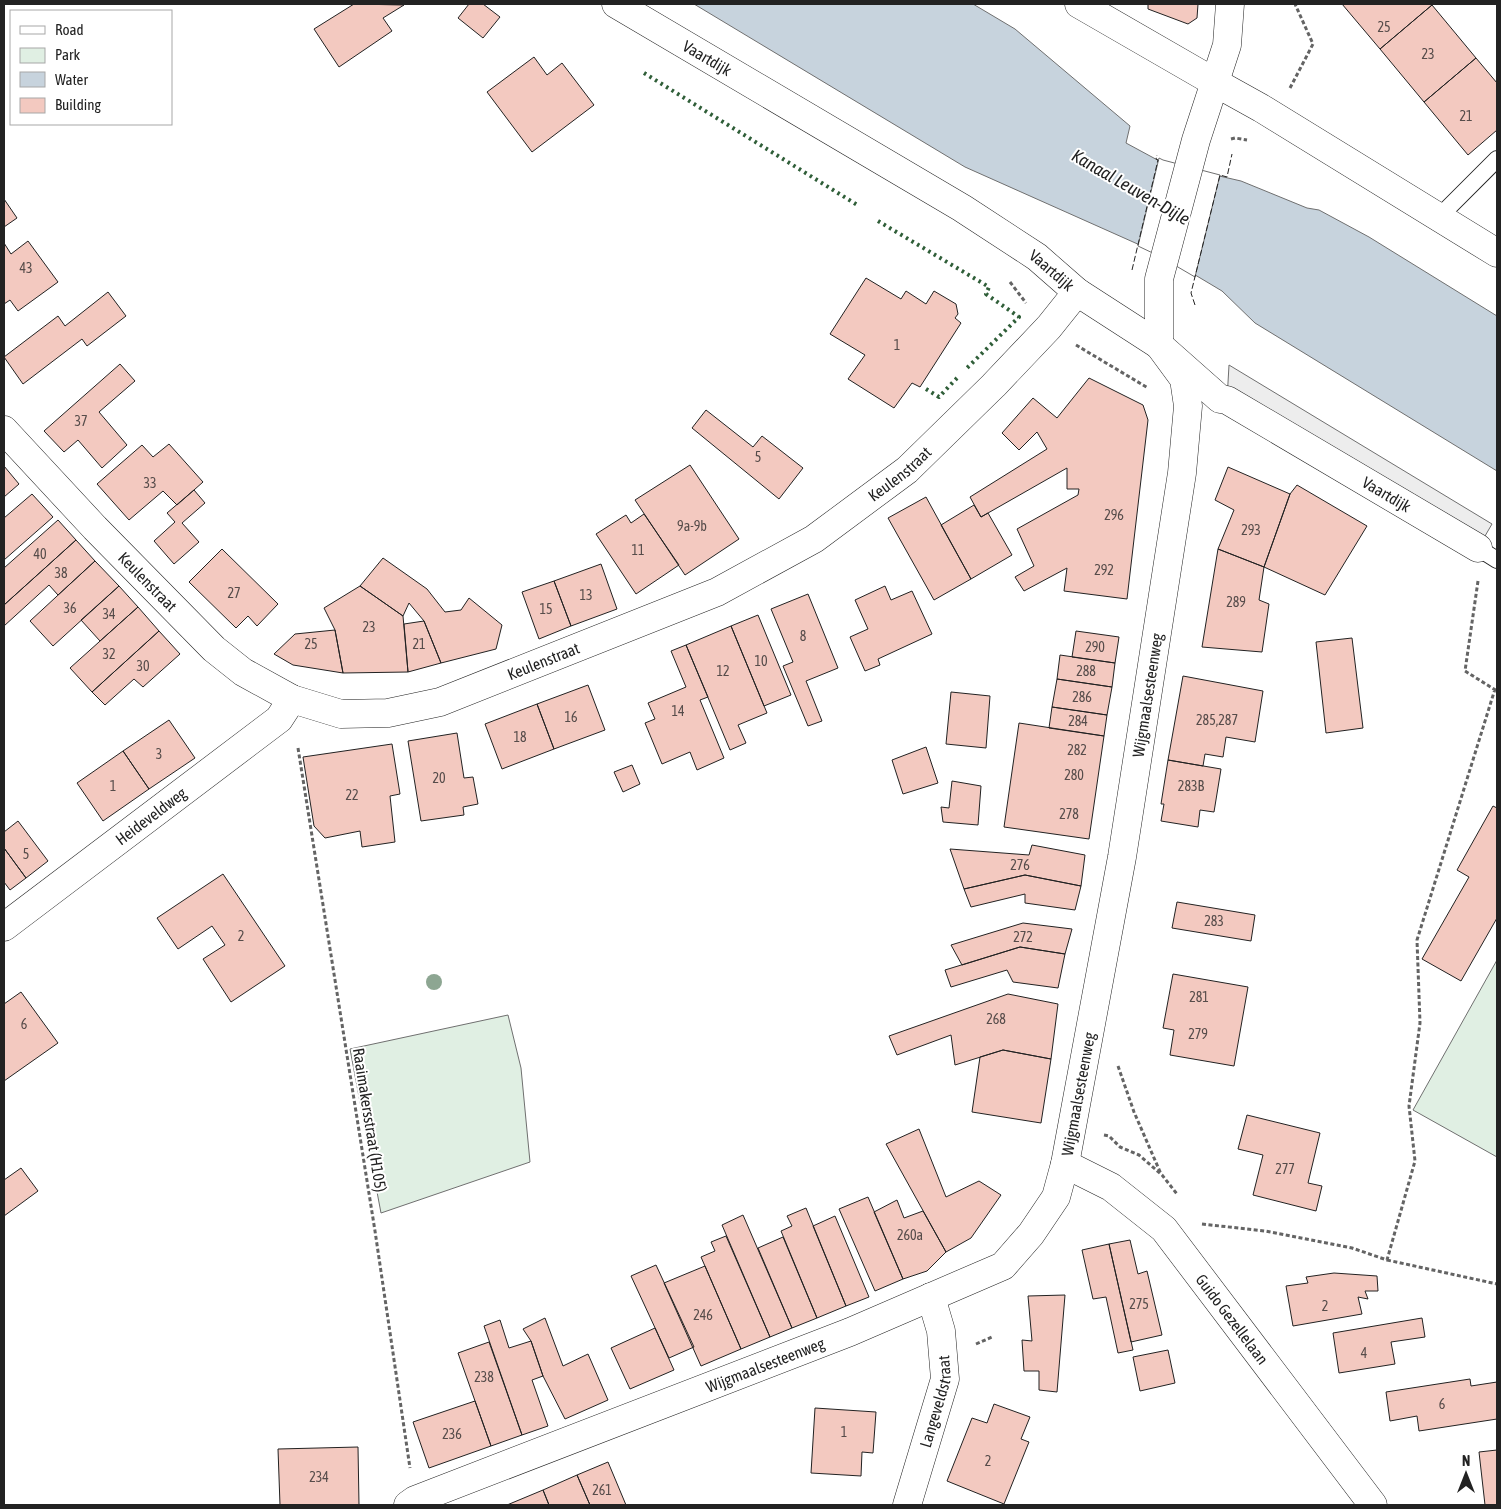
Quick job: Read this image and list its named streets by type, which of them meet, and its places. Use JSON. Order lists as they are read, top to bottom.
{
  "streets": {
    "street": [
      "Vaartdijk",
      "Keulenstraat",
      "Wijgmaalsesteenweg",
      "Heideveldweg",
      "Guido Gezellelaan",
      "Langeveldstraat"
    ],
    "path": ["Raaimakersstraat (H105)"]
  },
  "crossings": [
    ["Vaartdijk", "Keulenstraat"],
    ["Vaartdijk", "Wijgmaalsesteenweg"],
    ["Keulenstraat", "Heideveldweg"],
    ["Wijgmaalsesteenweg", "Raaimakersstraat (H105)"],
    ["Wijgmaalsesteenweg", "Guido Gezellelaan"],
    ["Wijgmaalsesteenweg", "Langeveldstraat"]
  ],
  "water": ["Kanaal Leuven-Dijle"],
  "house_numbers": [
    "25",
    "23",
    "21",
    "43",
    "1",
    "37",
    "5",
    "33",
    "296",
    "9a-9b",
    "293",
    "11",
    "40",
    "292",
    "38",
    "27",
    "13",
    "289",
    "36",
    "15",
    "34",
    "23",
    "8",
    "25",
    "21",
    "290",
    "32",
    "10",
    "30",
    "12",
    "288",
    "286",
    "14",
    "16",
    "285,287",
    "284",
    "18",
    "282",
    "3",
    "280",
    "20",
    "1",
    "283B",
    "22",
    "278",
    "5",
    "276",
    "283",
    "2",
    "272",
    "281",
    "268",
    "6",
    "279",
    "277",
    "260a",
    "275",
    "2",
    "246",
    "4",
    "238",
    "6",
    "1",
    "236",
    "2",
    "234",
    "261"
  ],
  "legend": [
    "Road",
    "Park",
    "Water",
    "Building"
  ],
  "north": "top"
}
